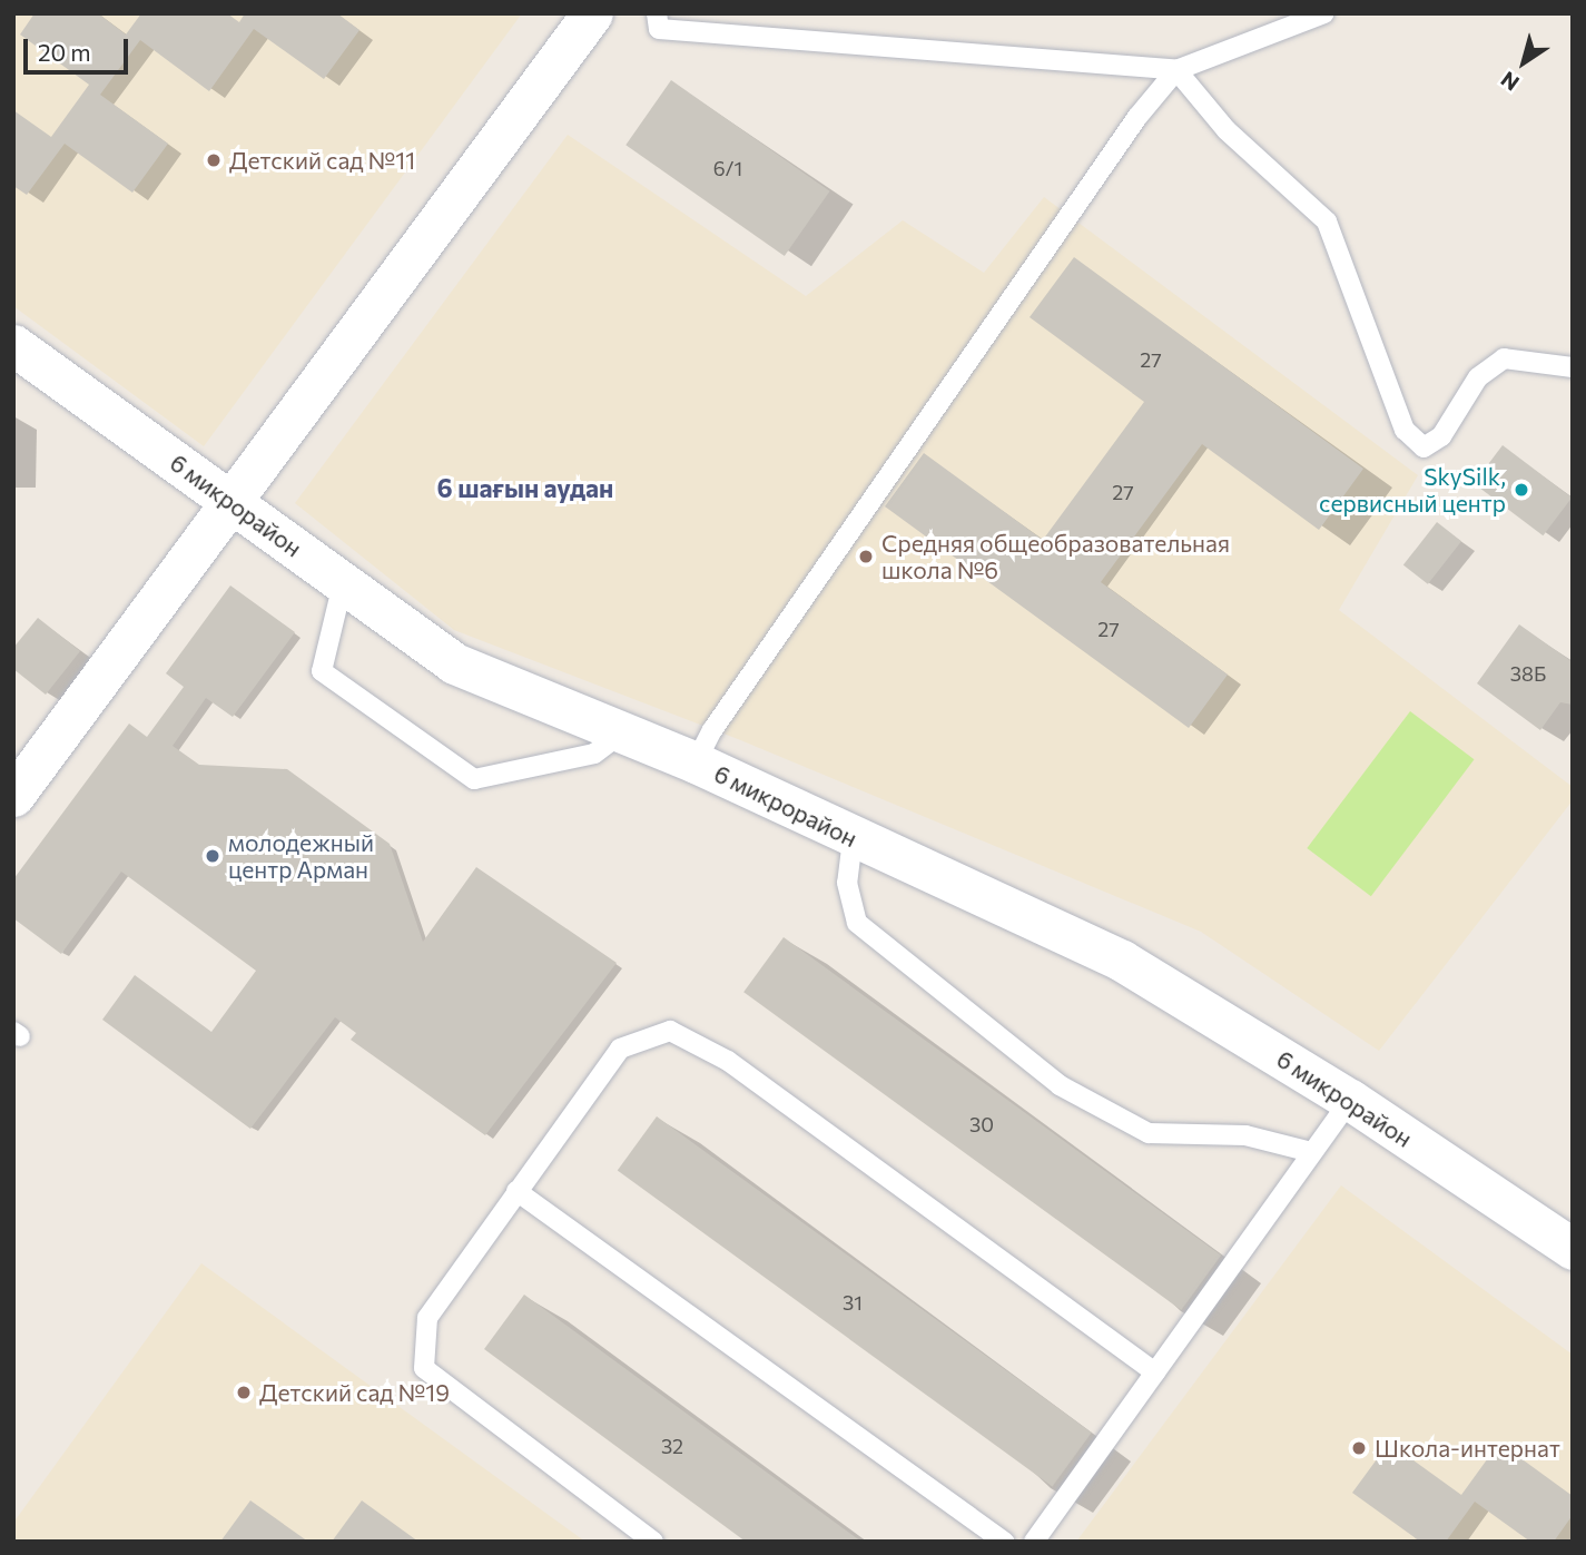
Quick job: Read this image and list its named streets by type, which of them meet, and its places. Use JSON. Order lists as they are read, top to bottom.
{
  "streets": {
    "street": ["6 микрорайон"]
  },
  "districts": ["6 шағын аудан"],
  "places": [
    "Детский сад №11",
    "SkySilk, сервисный центр",
    "Средняя общеобразовательная школа №6",
    "молодежный центр Арман",
    "Детский сад №19",
    "Школа-интернат"
  ],
  "house_numbers": [
    "6/1",
    "27",
    "27",
    "27",
    "38Б",
    "30",
    "31",
    "32"
  ],
  "scale_bar": "20 m",
  "north": "bottom left"
}
